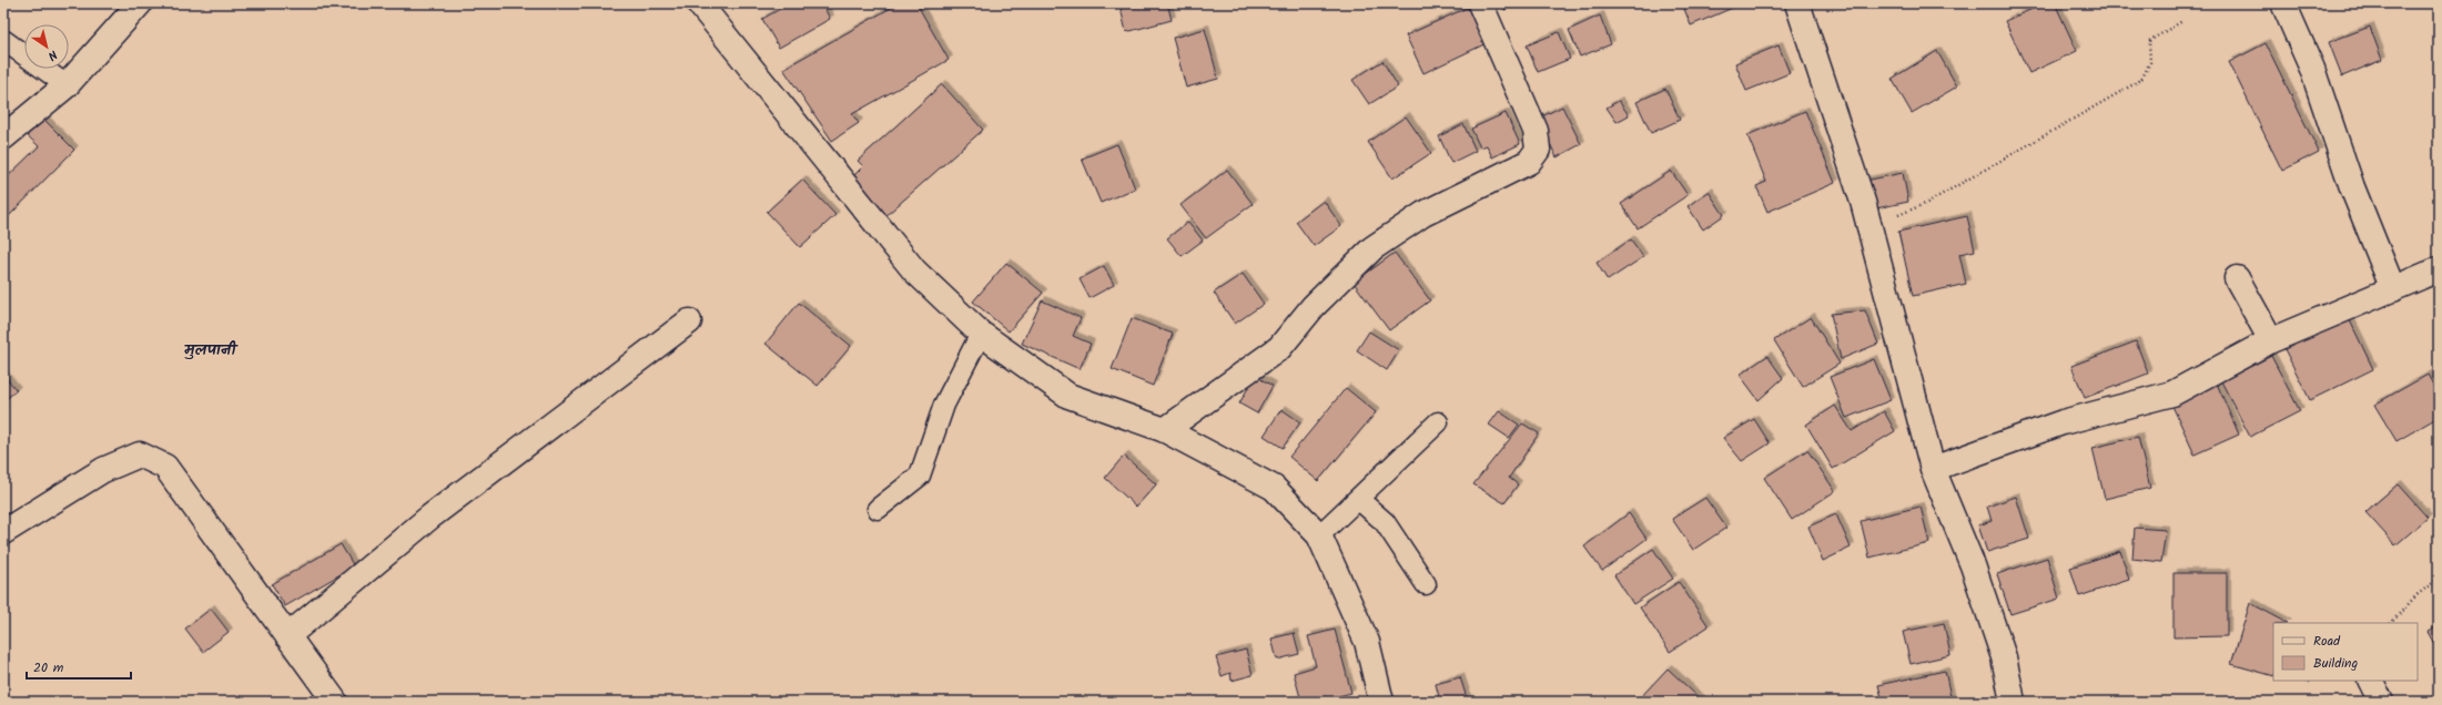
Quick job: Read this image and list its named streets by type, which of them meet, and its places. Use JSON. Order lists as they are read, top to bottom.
{
  "districts": ["मुलपानी"],
  "legend": ["Road", "Building"],
  "scale_bar": "20 m",
  "north": "bottom right"
}
